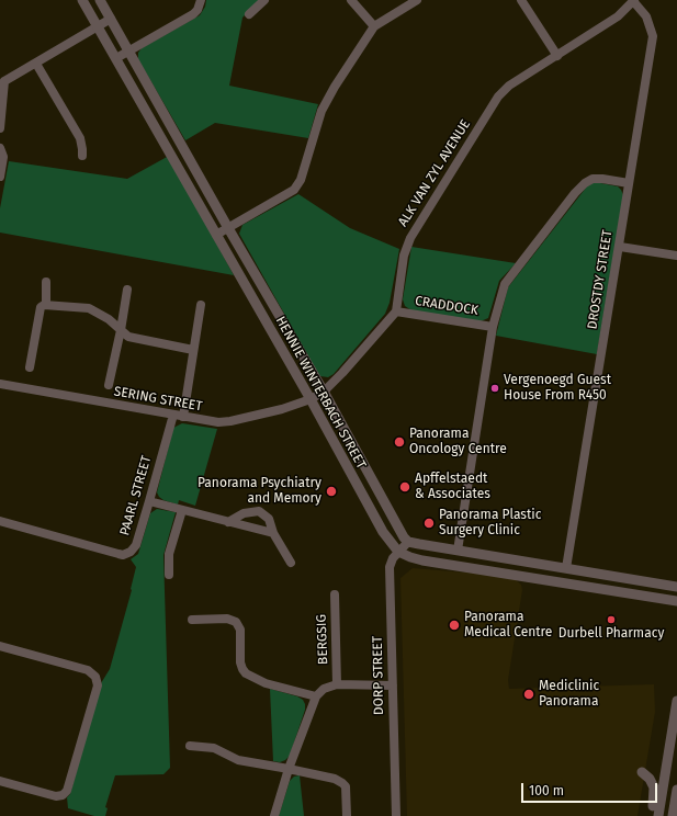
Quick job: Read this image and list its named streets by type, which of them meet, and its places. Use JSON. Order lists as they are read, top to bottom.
{
  "streets": {
    "street": [
      "ALK VAN ZYL AVENUE",
      "DROSTDY STREET",
      "CRADDOCK",
      "HENNIE WINTERBACH STREET",
      "SERING STREET",
      "PAARL STREET",
      "BERGSIG",
      "DORP STREET"
    ]
  },
  "crossings": [
    ["ALK VAN ZYL AVENUE", "DROSTDY STREET"],
    ["ALK VAN ZYL AVENUE", "CRADDOCK"],
    ["HENNIE WINTERBACH STREET", "SERING STREET"],
    ["HENNIE WINTERBACH STREET", "DORP STREET"],
    ["SERING STREET", "PAARL STREET"]
  ],
  "places": [
    "Vergenoegd Guest House From R450",
    "Panorama Oncology Centre",
    "Apffelstaedt & Associates",
    "Panorama Psychiatry and Memory",
    "Panorama Plastic Surgery Clinic",
    "Durbell Pharmacy",
    "Panorama Medical Centre",
    "Mediclinic Panorama"
  ],
  "scale_bar": "100 m"
}
